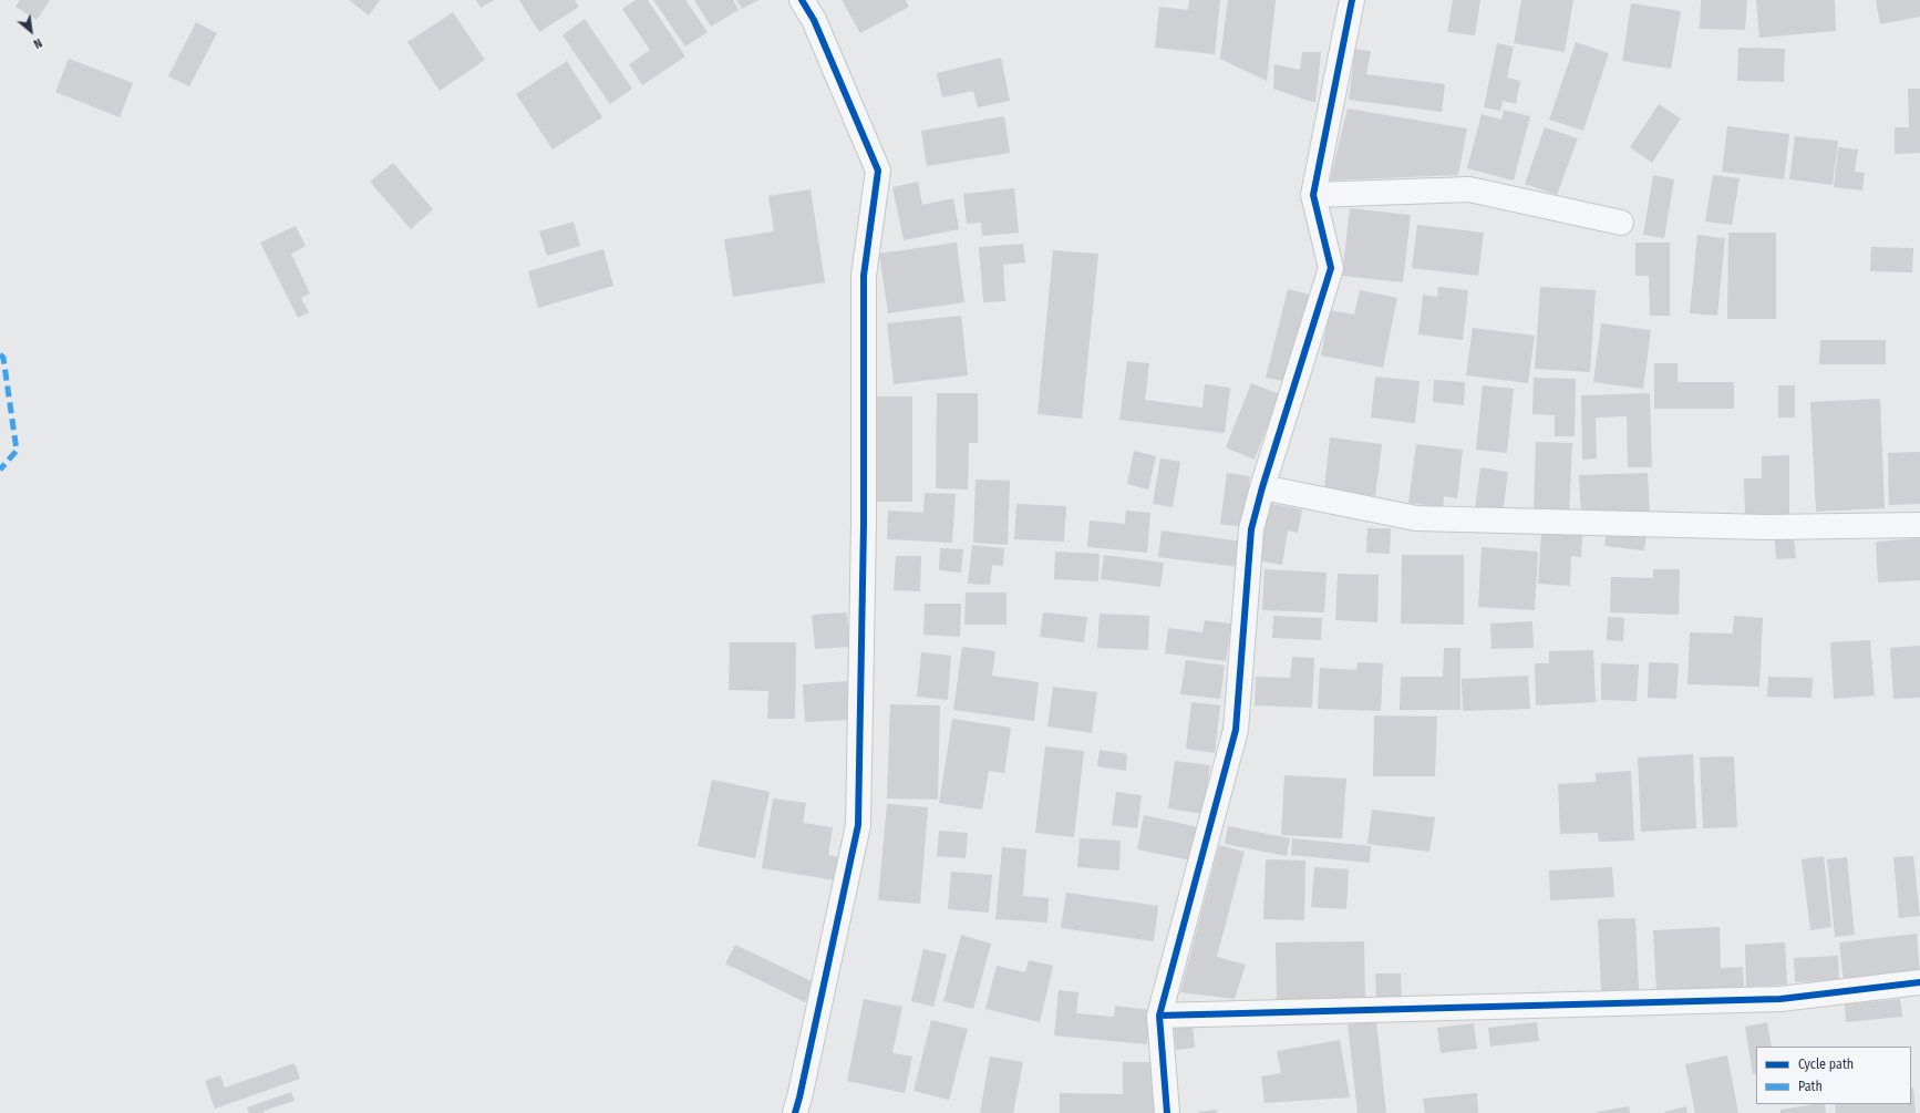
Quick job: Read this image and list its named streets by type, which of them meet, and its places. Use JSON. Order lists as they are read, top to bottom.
{
  "legend": ["Cycle path", "Path"],
  "north": "bottom right"
}
